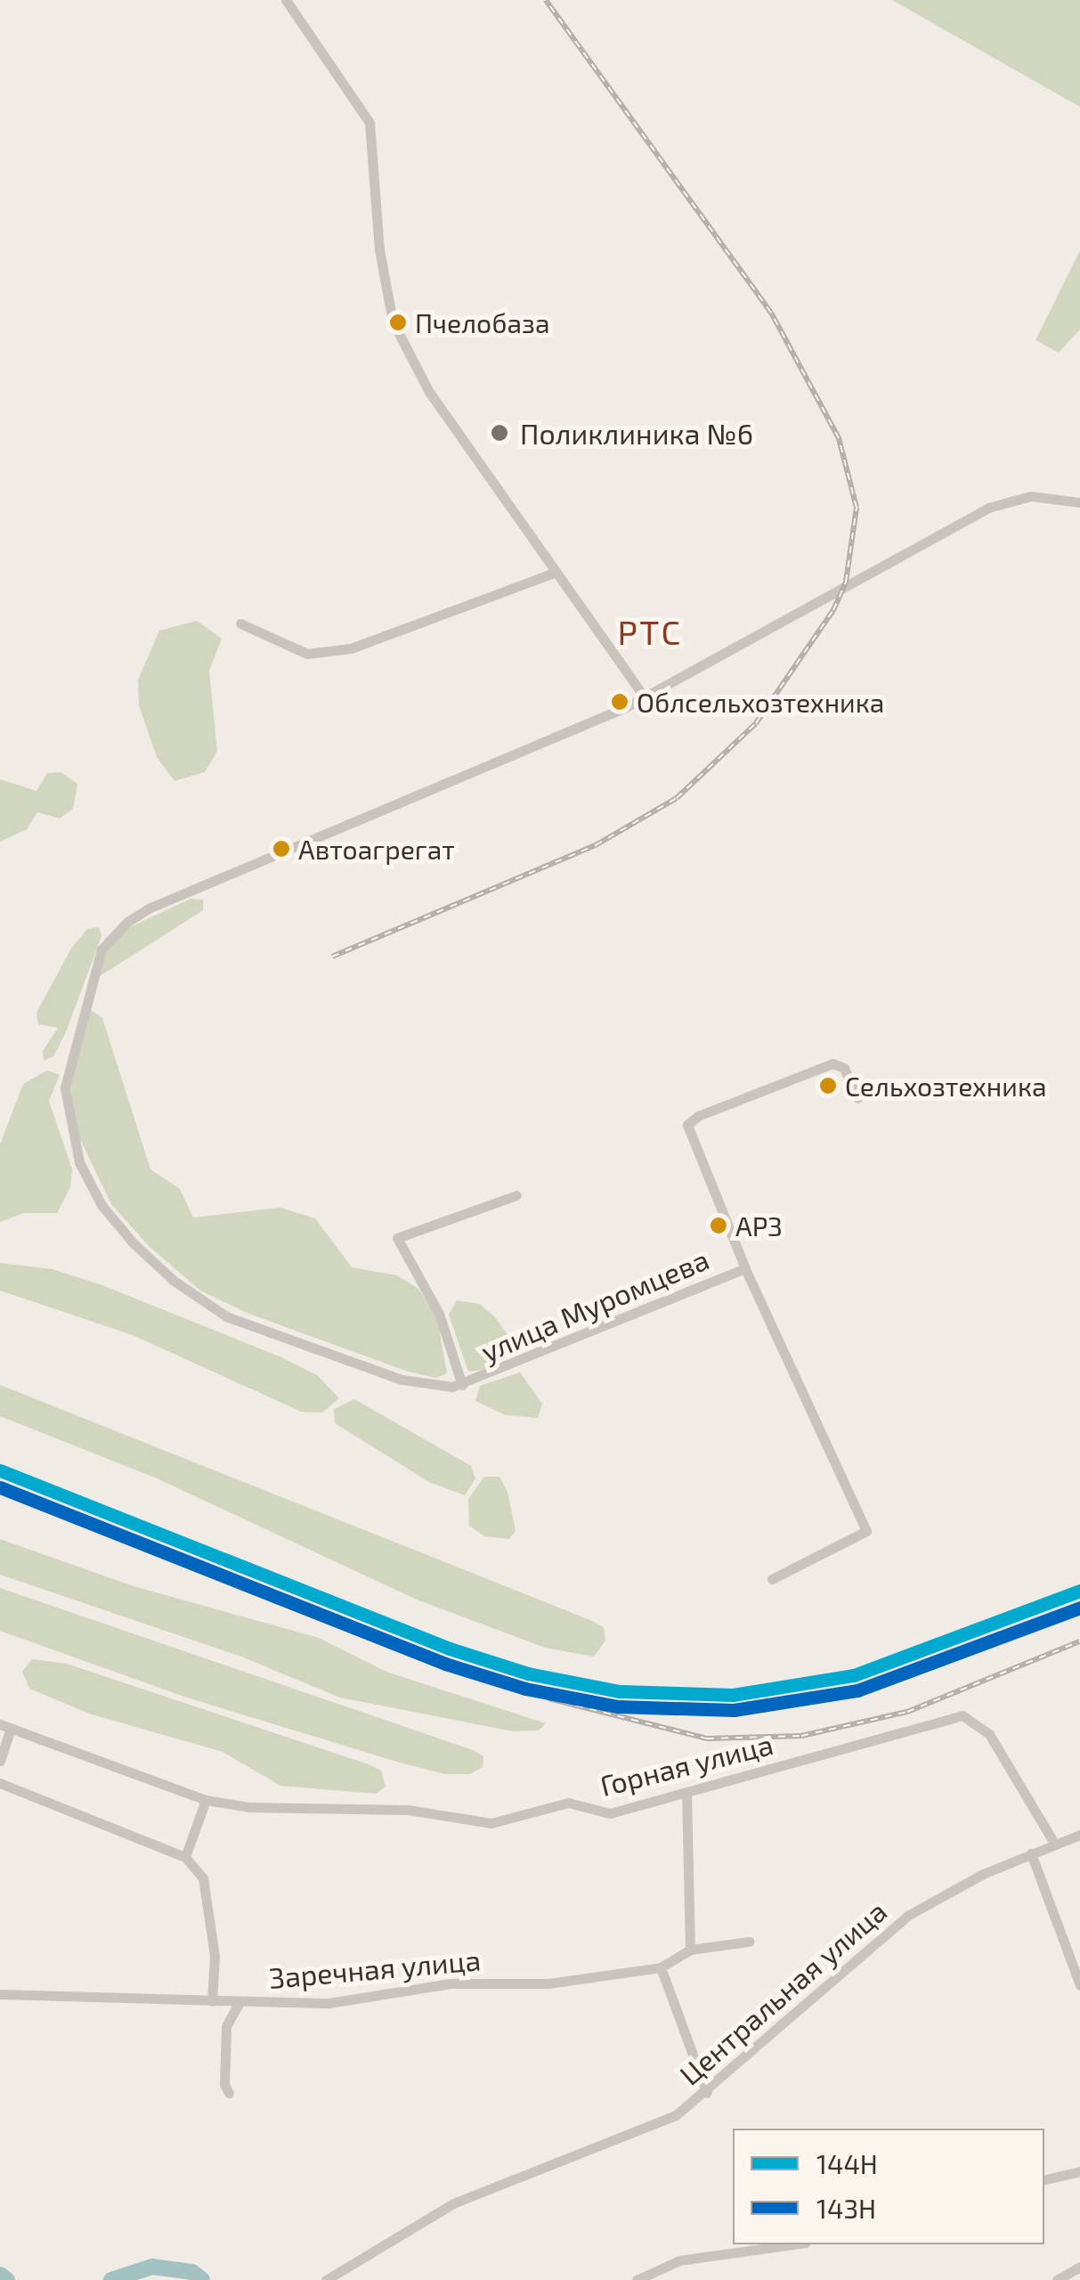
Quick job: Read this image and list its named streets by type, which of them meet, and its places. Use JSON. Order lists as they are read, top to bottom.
{
  "streets": {
    "street": [
      "улица Муромцева",
      "Горная улица",
      "Заречная улица",
      "Центральная улица"
    ]
  },
  "crossings": [
    ["Горная улица", "Центральная улица"]
  ],
  "districts": ["РТС"],
  "places": [
    "Пчелобаза",
    "Поликлиника №6",
    "Облсельхозтехника",
    "Автоагрегат",
    "Сельхозтехника",
    "АРЗ"
  ],
  "lines": ["transit line 144Н", "transit line 143Н"],
  "legend": ["144Н", "143Н"]
}
